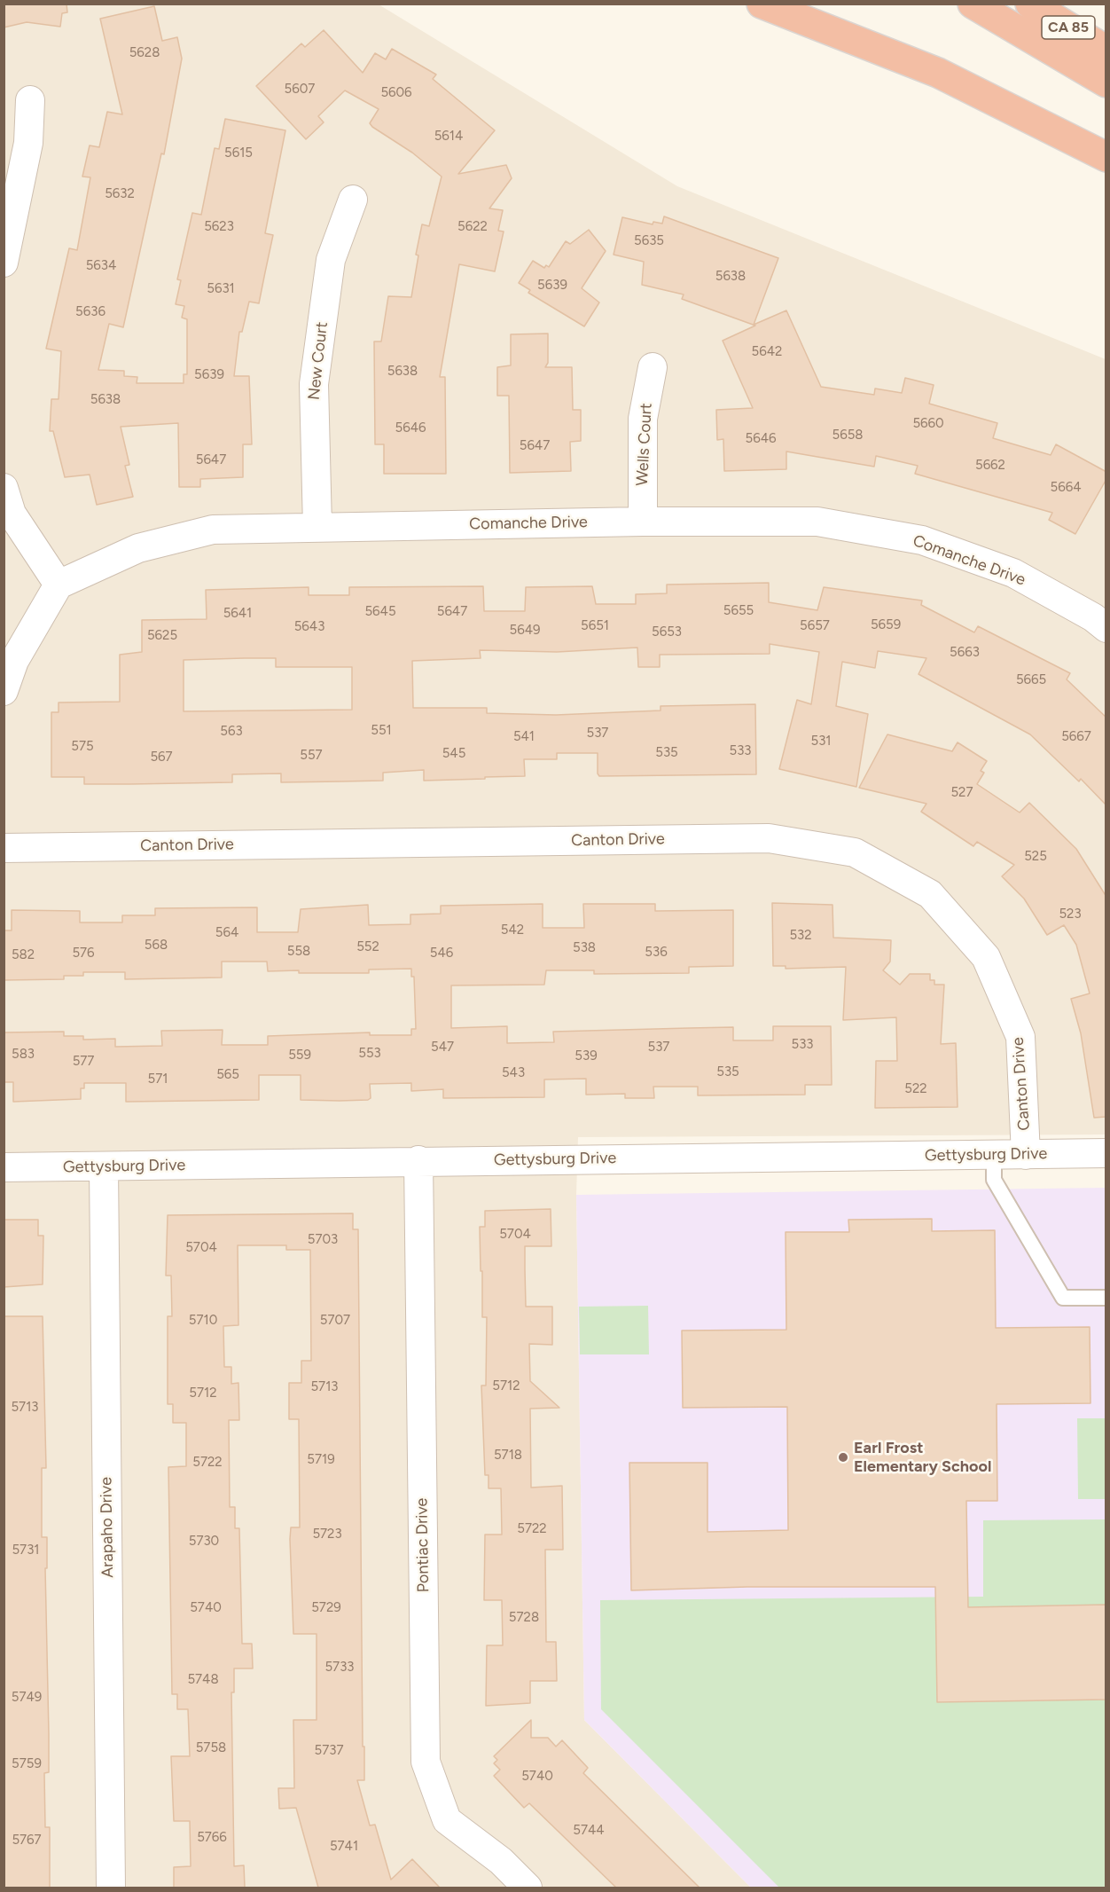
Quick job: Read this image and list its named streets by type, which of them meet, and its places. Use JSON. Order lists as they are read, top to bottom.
{
  "streets": {
    "highway": ["CA 85"],
    "street": [
      "New Court",
      "Wells Court",
      "Comanche Drive",
      "Canton Drive",
      "Gettysburg Drive",
      "Arapaho Drive",
      "Pontiac Drive"
    ]
  },
  "crossings": [
    ["New Court", "Comanche Drive"],
    ["Wells Court", "Comanche Drive"],
    ["Canton Drive", "Gettysburg Drive"],
    ["Gettysburg Drive", "Arapaho Drive"],
    ["Gettysburg Drive", "Pontiac Drive"]
  ],
  "places": ["Earl Frost Elementary School"],
  "house_numbers": [
    "5628",
    "5607",
    "5606",
    "5614",
    "5615",
    "5632",
    "5623",
    "5622",
    "5635",
    "5634",
    "5638",
    "5639",
    "5631",
    "5636",
    "5642",
    "5638",
    "5639",
    "5638",
    "5660",
    "5646",
    "5658",
    "5646",
    "5647",
    "5647",
    "5662",
    "5664",
    "5655",
    "5645",
    "5647",
    "5641",
    "5659",
    "5651",
    "5657",
    "5643",
    "5649",
    "5653",
    "5625",
    "5663",
    "5665",
    "551",
    "563",
    "537",
    "541",
    "5667",
    "531",
    "575",
    "533",
    "535",
    "545",
    "557",
    "567",
    "527",
    "525",
    "523",
    "542",
    "564",
    "532",
    "568",
    "552",
    "538",
    "558",
    "536",
    "576",
    "546",
    "582",
    "533",
    "547",
    "537",
    "553",
    "583",
    "559",
    "539",
    "577",
    "535",
    "543",
    "565",
    "571",
    "522",
    "5704",
    "5703",
    "5704",
    "5710",
    "5707",
    "5712",
    "5713",
    "5712",
    "5713",
    "5718",
    "5719",
    "5722",
    "5722",
    "5723",
    "5730",
    "5731",
    "5740",
    "5729",
    "5728",
    "5733",
    "5748",
    "5749",
    "5758",
    "5737",
    "5759",
    "5740",
    "5744",
    "5766",
    "5767",
    "5741"
  ]
}
